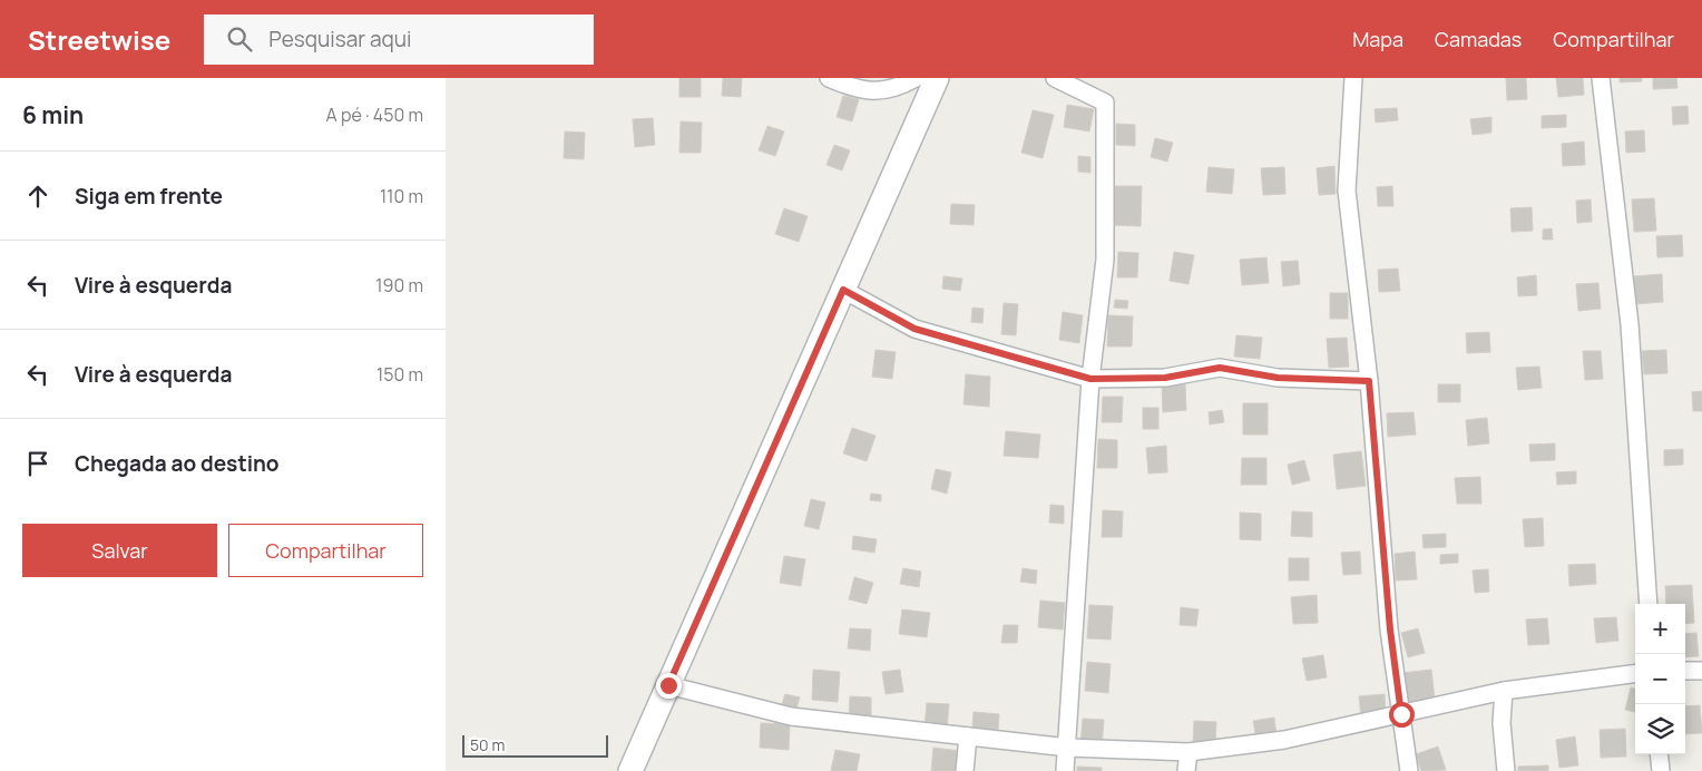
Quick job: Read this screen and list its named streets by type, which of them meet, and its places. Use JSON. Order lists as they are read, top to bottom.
{
  "scale_bar": "50 m",
  "page": {
    "header": "Streetwise",
    "search": "Pesquisar aqui",
    "nav": ["Mapa", "Camadas", "Compartilhar"],
    "heading": ["6 min", "A pé · 450 m"],
    "list": [
      ["Siga em frente", "110 m"],
      ["Vire à esquerda", "190 m"],
      ["Vire à esquerda", "150 m"],
      "Chegada ao destino"
    ],
    "buttons": ["Salvar", "Compartilhar"],
    "map_buttons": ["+", "−"],
    "scale": "50 m"
  }
}
